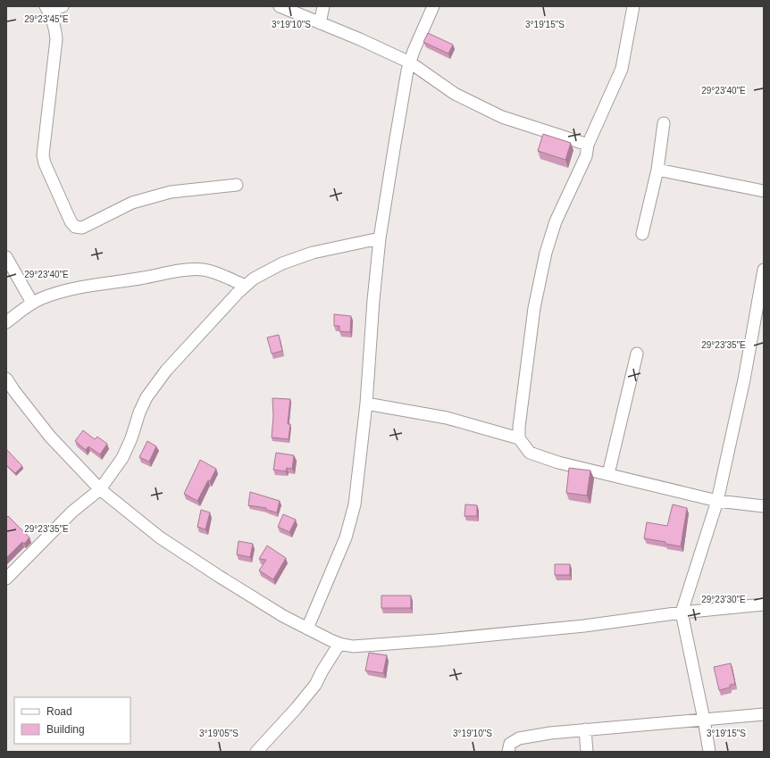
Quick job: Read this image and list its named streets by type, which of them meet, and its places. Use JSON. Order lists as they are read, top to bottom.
{
  "legend": ["Road", "Building"],
  "coordinates": [
    "29°23'45\"E",
    "3°19'10\"S",
    "3°19'15\"S",
    "29°23'40\"E",
    "29°23'35\"E",
    "29°23'30\"E",
    "3°19'05\"S"
  ]
}
